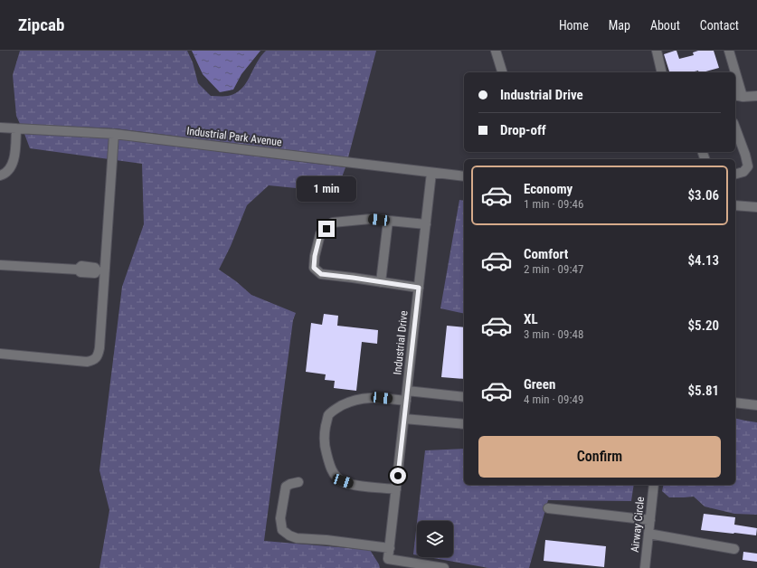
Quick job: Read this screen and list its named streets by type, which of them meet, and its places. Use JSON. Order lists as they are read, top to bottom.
{
  "streets": {
    "street": ["Industrial Park Avenue", "Industrial Drive", "Airway Circle"]
  },
  "crossings": [
    ["Industrial Park Avenue", "Industrial Drive"]
  ],
  "page": {
    "header": "Zipcab",
    "nav": [
      "Home",
      "Map",
      "About",
      "Contact"
    ],
    "banner": ["Industrial Drive", "Drop-off"],
    "list": [
      {
        "name": "Economy",
        "note": "1 min · 09:46",
        "value": "$3.06"
      },
      {
        "name": "Comfort",
        "note": "2 min · 09:47",
        "value": "$4.13"
      },
      {
        "name": "XL",
        "note": "3 min · 09:48",
        "value": "$5.20"
      },
      {
        "name": "Green",
        "note": "4 min · 09:49",
        "value": "$5.81"
      }
    ],
    "bubble": "1 min",
    "buttons": "Confirm"
  }
}
